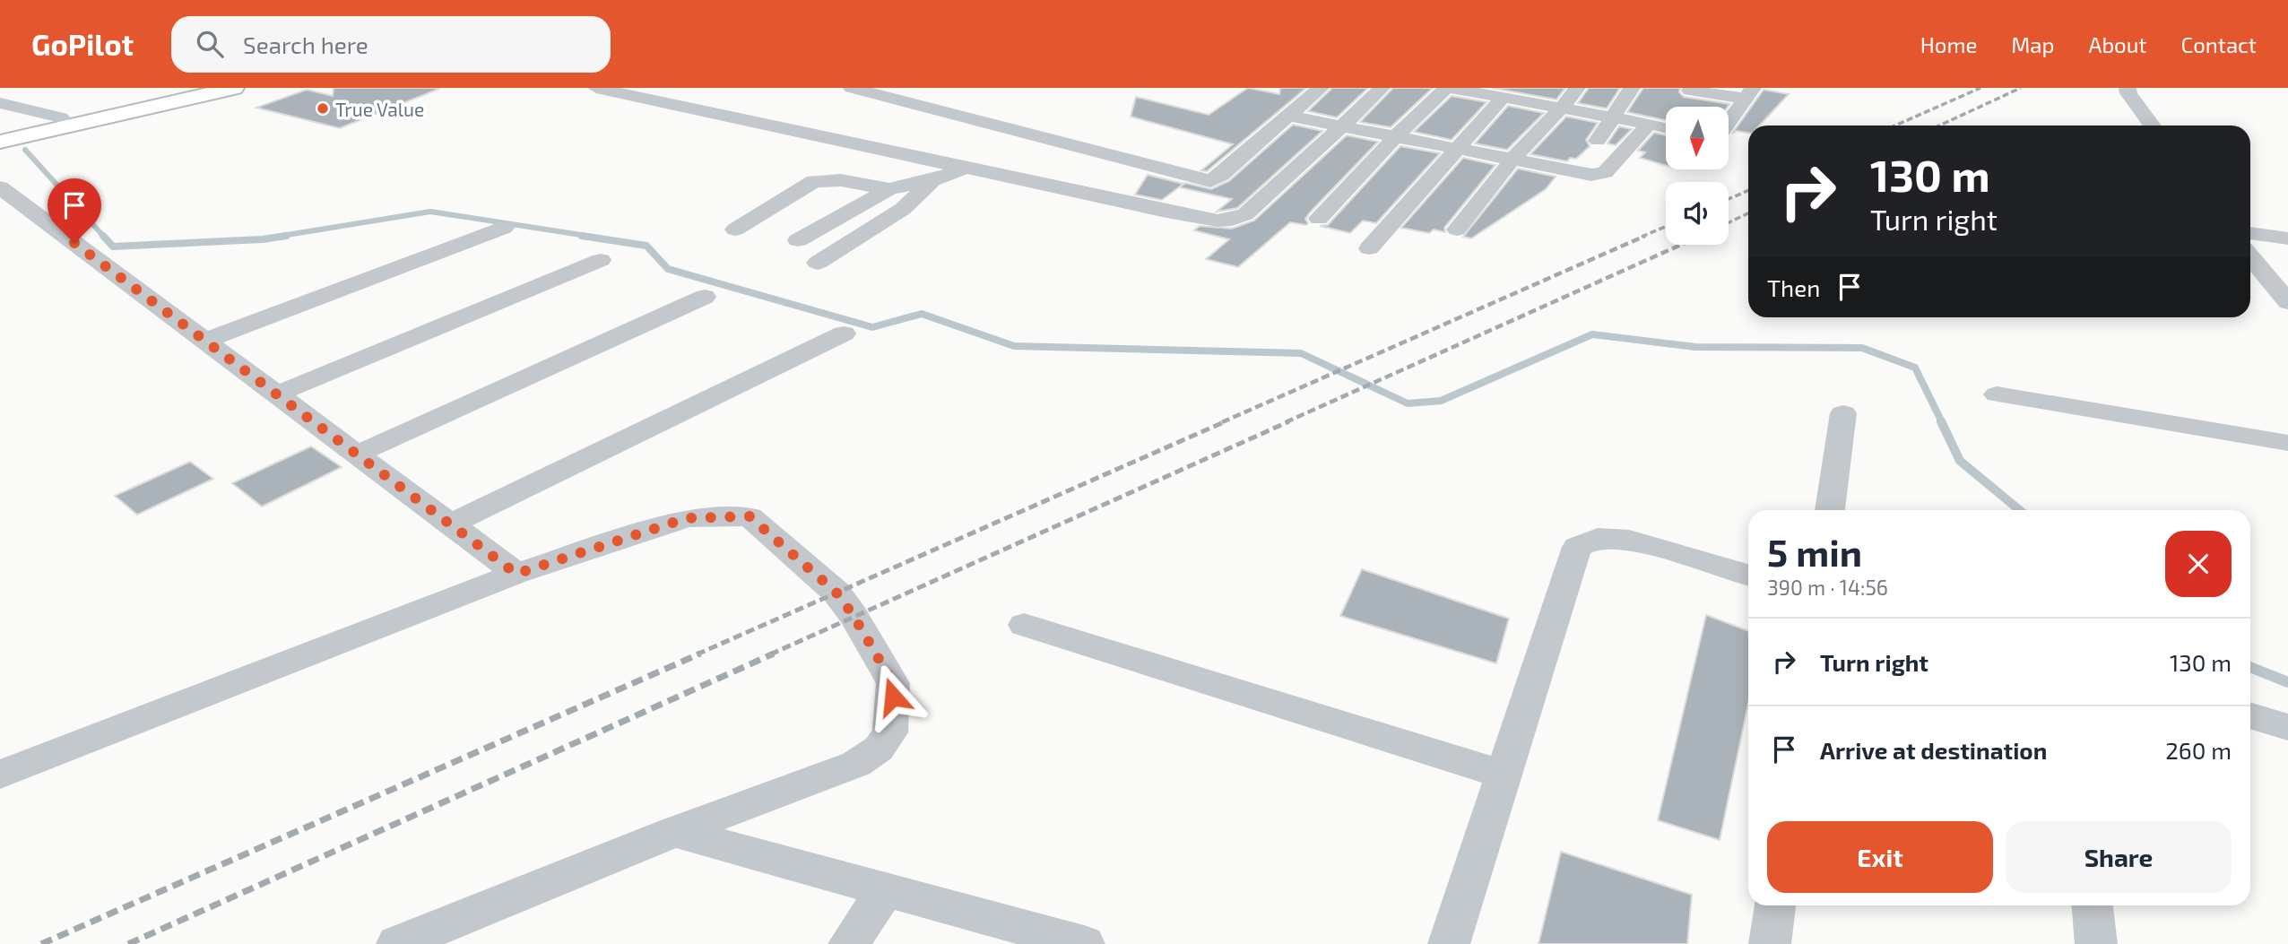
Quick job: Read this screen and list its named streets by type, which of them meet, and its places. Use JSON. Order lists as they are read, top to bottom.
{
  "places": ["True Value"],
  "north": "bottom",
  "page": {
    "header": "GoPilot",
    "search": "Search here",
    "nav": [
      "Home",
      "Map",
      "About",
      "Contact"
    ],
    "turn": ["130 m", "Turn right"],
    "then": "Then",
    "heading": ["5 min", "390 m · 14:56"],
    "list": [
      {
        "name": "Turn right",
        "value": "130 m"
      },
      {
        "name": "Arrive at destination",
        "value": "260 m"
      }
    ],
    "buttons": ["Exit", "Share"]
  }
}
